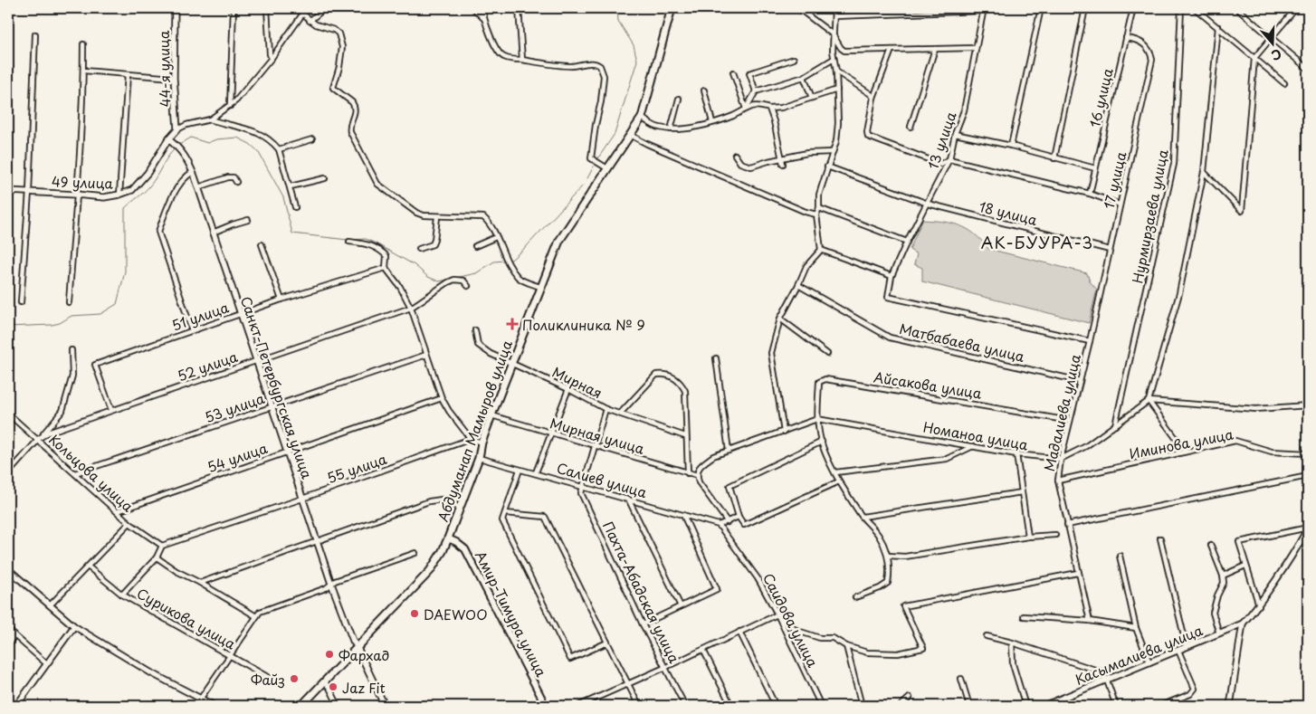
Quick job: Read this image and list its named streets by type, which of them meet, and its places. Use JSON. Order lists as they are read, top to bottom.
{
  "streets": {
    "main road": ["Абдуманап Мамыров улица", "Амир-Тимура улица"],
    "street": [
      "44-я улица",
      "16 улица",
      "13 улица",
      "17 улица",
      "49 улица",
      "18 улица",
      "Нурмирзаева улица",
      "51 улица",
      "Матбабаева улица",
      "52 улица",
      "Мирная",
      "Айсакова улица",
      "Санкт-Петербургская улица",
      "53 улица",
      "Мадалиева улица",
      "Мирная улица",
      "Номаноа улица",
      "Иминова улица",
      "54 улица",
      "55 улица",
      "Кольцова улица",
      "Салиев улица",
      "Пахта-Абадская улица",
      "Сурикова улица",
      "Саидова улица",
      "Касымалиева улица"
    ]
  },
  "crossings": [
    ["44-я улица", "49 улица"],
    ["16 улица", "17 улица"],
    ["13 улица", "17 улица"],
    ["13 улица", "18 улица"],
    ["13 улица", "Мадалиева улица"],
    ["17 улица", "18 улица"],
    ["17 улица", "Мадалиева улица"],
    ["49 улица", "Санкт-Петербургская улица"],
    ["51 улица", "52 улица"],
    ["51 улица", "Санкт-Петербургская улица"],
    ["Матбабаева улица", "Мадалиева улица"],
    ["52 улица", "Санкт-Петербургская улица"],
    ["52 улица", "Кольцова улица"],
    ["Мирная", "Абдуманап Мамыров улица"],
    ["Айсакова улица", "Мадалиева улица"],
    ["Айсакова улица", "Номаноа улица"],
    ["Санкт-Петербургская улица", "53 улица"],
    ["Санкт-Петербургская улица", "Абдуманап Мамыров улица"],
    ["Санкт-Петербургская улица", "54 улица"],
    ["Санкт-Петербургская улица", "55 улица"],
    ["53 улица", "Кольцова улица"],
    ["Мадалиева улица", "Номаноа улица"],
    ["Мадалиева улица", "Иминова улица"],
    ["Абдуманап Мамыров улица", "Мирная улица"],
    ["Абдуманап Мамыров улица", "Салиев улица"],
    ["Абдуманап Мамыров улица", "Амир-Тимура улица"],
    ["54 улица", "Кольцова улица"],
    ["55 улица", "Кольцова улица"],
    ["Салиев улица", "Пахта-Абадская улица"],
    ["Салиев улица", "Саидова улица"]
  ],
  "districts": ["АК-БУУРА-3"],
  "places": {
    "health": ["Поликлиника № 9"],
    "other": [
      "DAEWOO",
      "Фархад",
      "Файз",
      "Jaz Fit"
    ]
  },
  "north": "bottom"
}
